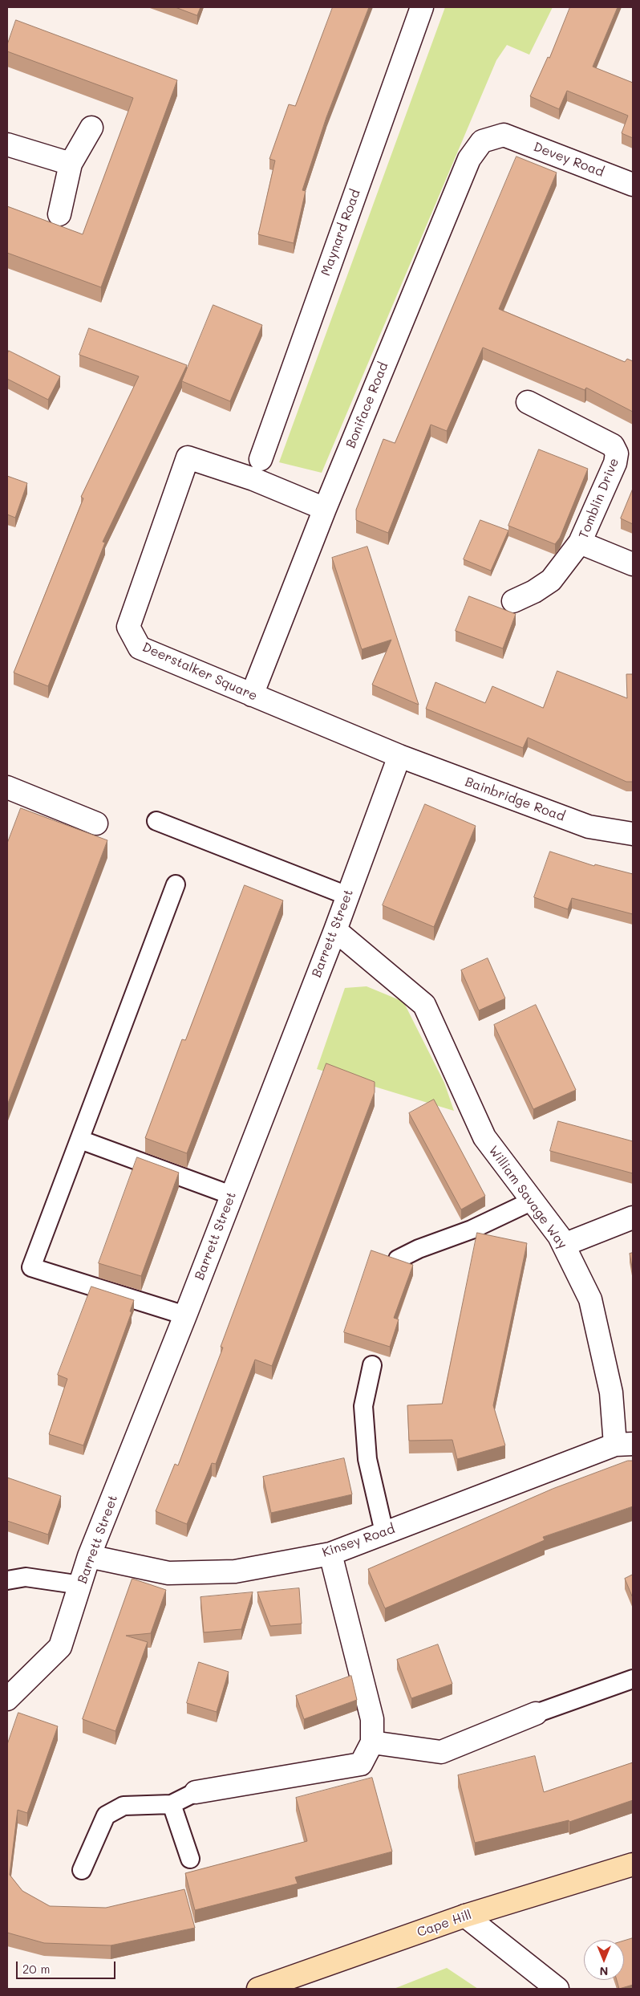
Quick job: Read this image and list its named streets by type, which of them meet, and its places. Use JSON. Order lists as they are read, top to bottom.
{
  "streets": {
    "main road": ["Cape Hill"],
    "street": [
      "Devey Road",
      "Maynard Road",
      "Boniface Road",
      "Tomblin Drive",
      "Deerstalker Square",
      "Bainbridge Road",
      "Barrett Street",
      "William Savage Way",
      "Kinsey Road"
    ]
  },
  "crossings": [
    ["Devey Road", "Boniface Road"],
    ["Boniface Road", "Deerstalker Square"],
    ["Deerstalker Square", "Bainbridge Road"],
    ["Deerstalker Square", "Barrett Street"],
    ["Bainbridge Road", "Barrett Street"],
    ["Barrett Street", "William Savage Way"],
    ["Barrett Street", "Kinsey Road"],
    ["William Savage Way", "Kinsey Road"]
  ],
  "scale_bar": "20 m",
  "north": "bottom"
}
